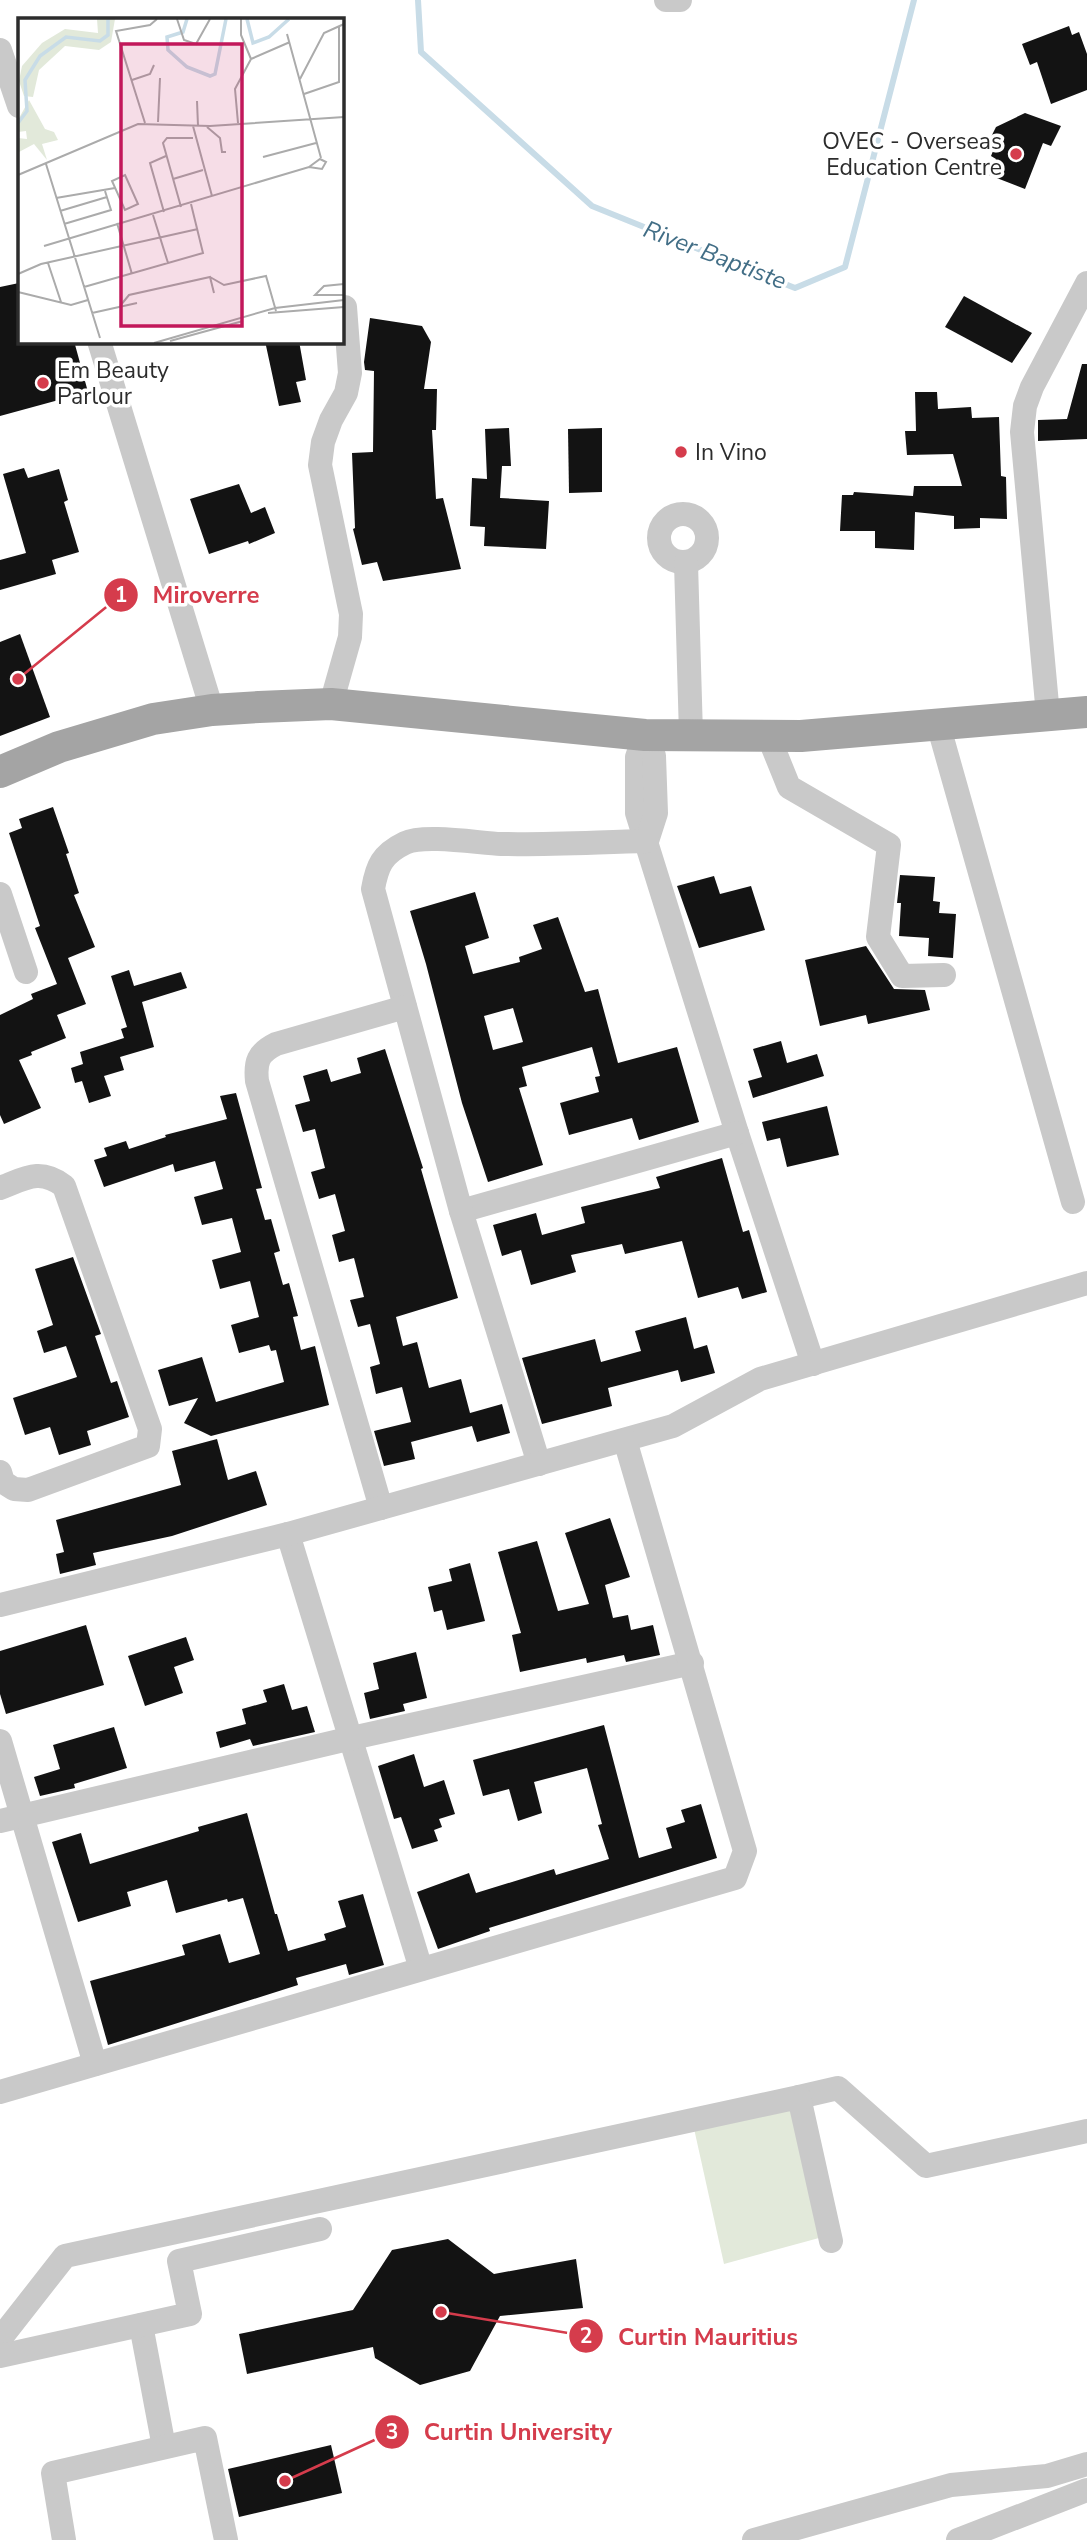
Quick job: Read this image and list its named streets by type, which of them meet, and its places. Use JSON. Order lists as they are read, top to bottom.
{
  "water": ["River Baptiste"],
  "places": [
    "OVEC - Overseas Education Centre",
    "Em Beauty Parlour",
    "In Vino",
    "Miroverre",
    "Curtin Mauritius",
    "Curtin University"
  ]
}
